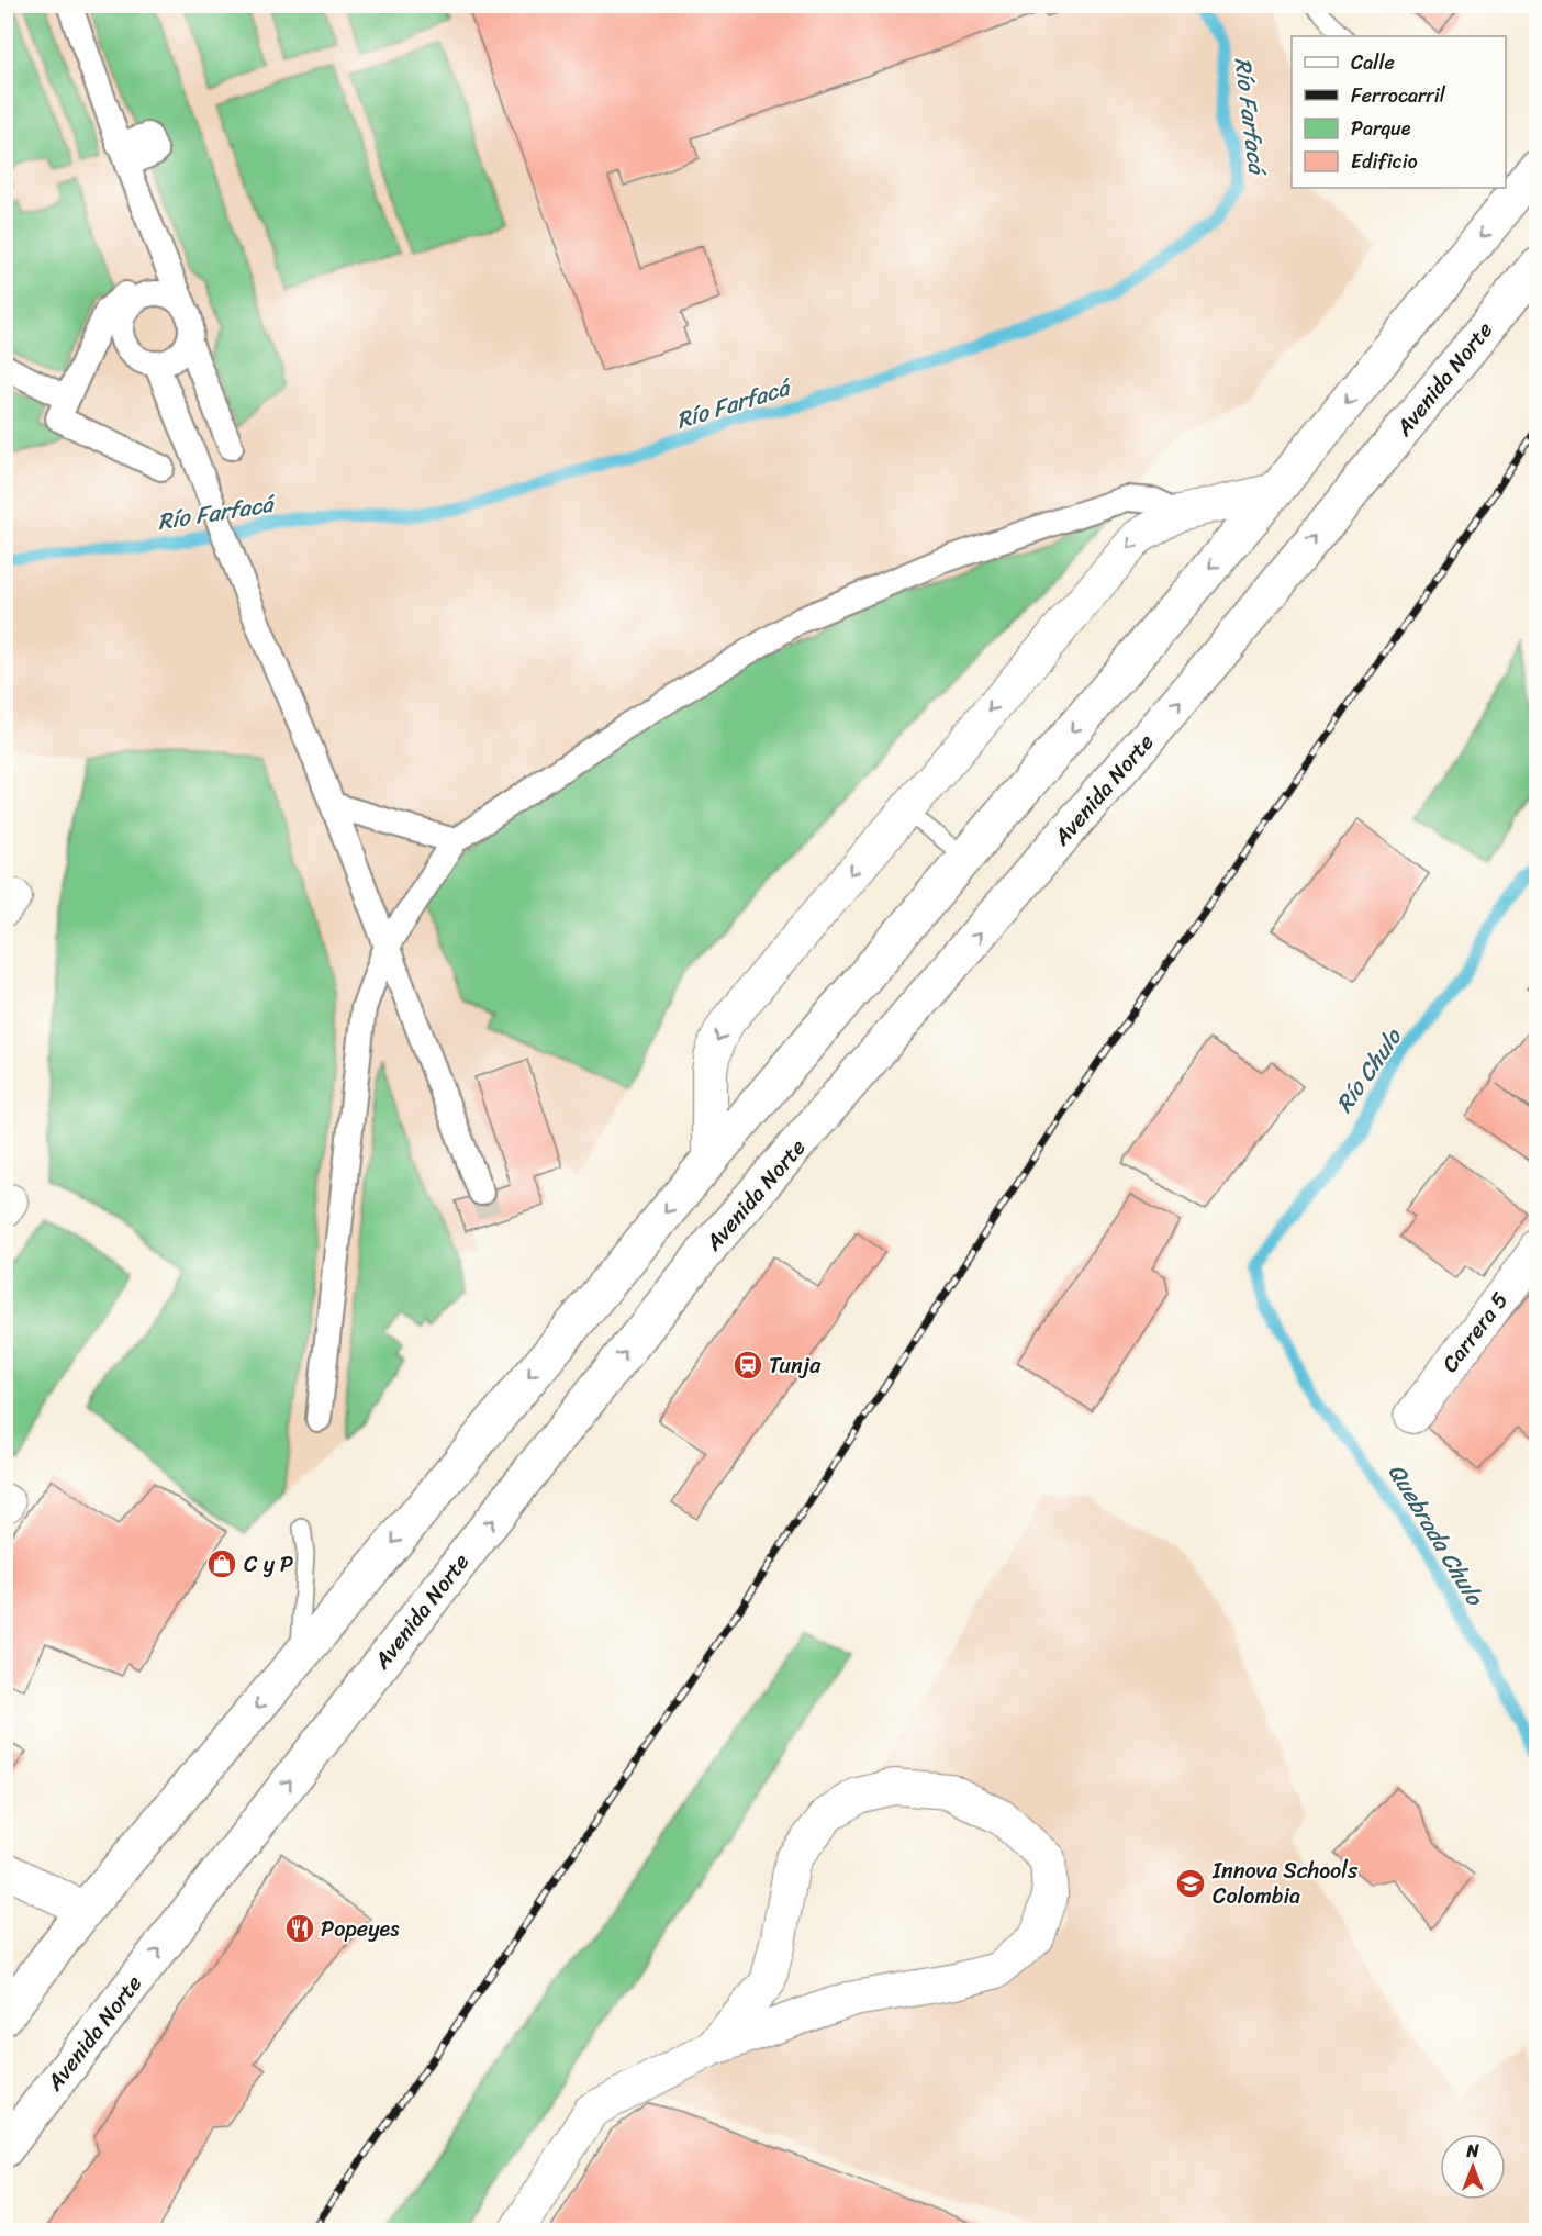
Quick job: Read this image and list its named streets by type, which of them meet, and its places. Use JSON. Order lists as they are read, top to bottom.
{
  "streets": {
    "main road": ["Avenida Norte"],
    "street": ["Carrera 5"]
  },
  "water": ["Río Farfacá", "Río Chulo", "Quebrada Chulo"],
  "places": {
    "station": ["Tunja"],
    "shop": ["C y P"],
    "school or university": ["Innova Schools Colombia"],
    "restaurant": ["Popeyes"]
  },
  "legend": [
    "Calle",
    "Ferrocarril",
    "Parque",
    "Edificio"
  ],
  "north": "top"
}
